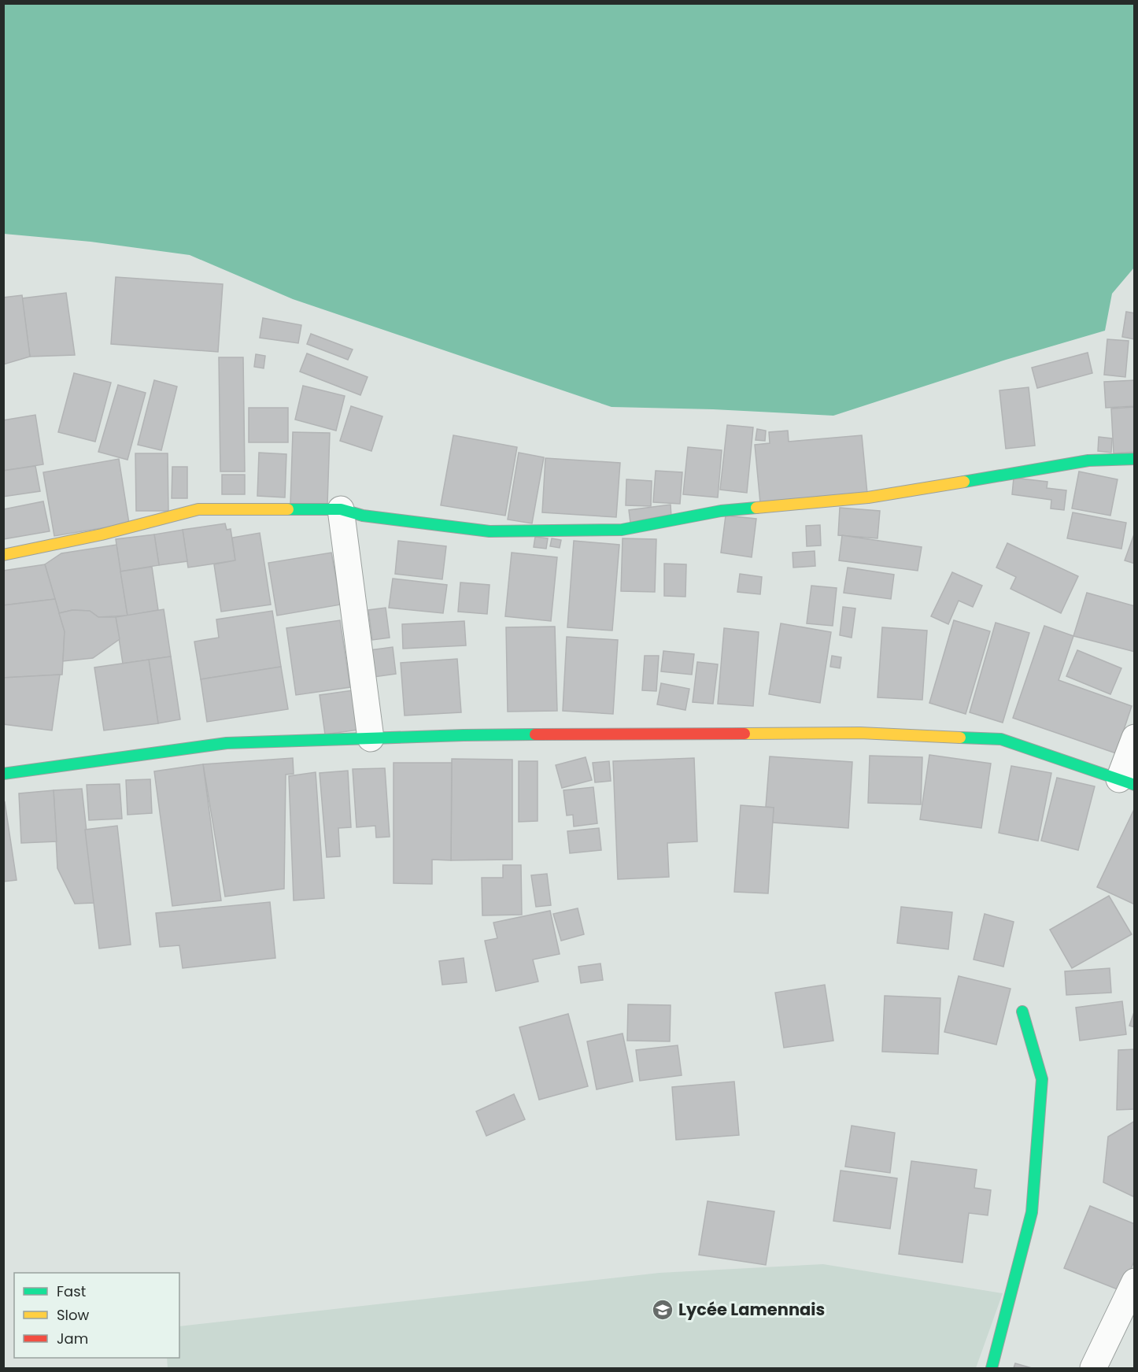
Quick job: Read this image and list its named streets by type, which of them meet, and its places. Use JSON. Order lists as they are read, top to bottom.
{
  "places": {
    "school or university": ["Lycée Lamennais"]
  },
  "legend": ["Fast", "Slow", "Jam"]
}
